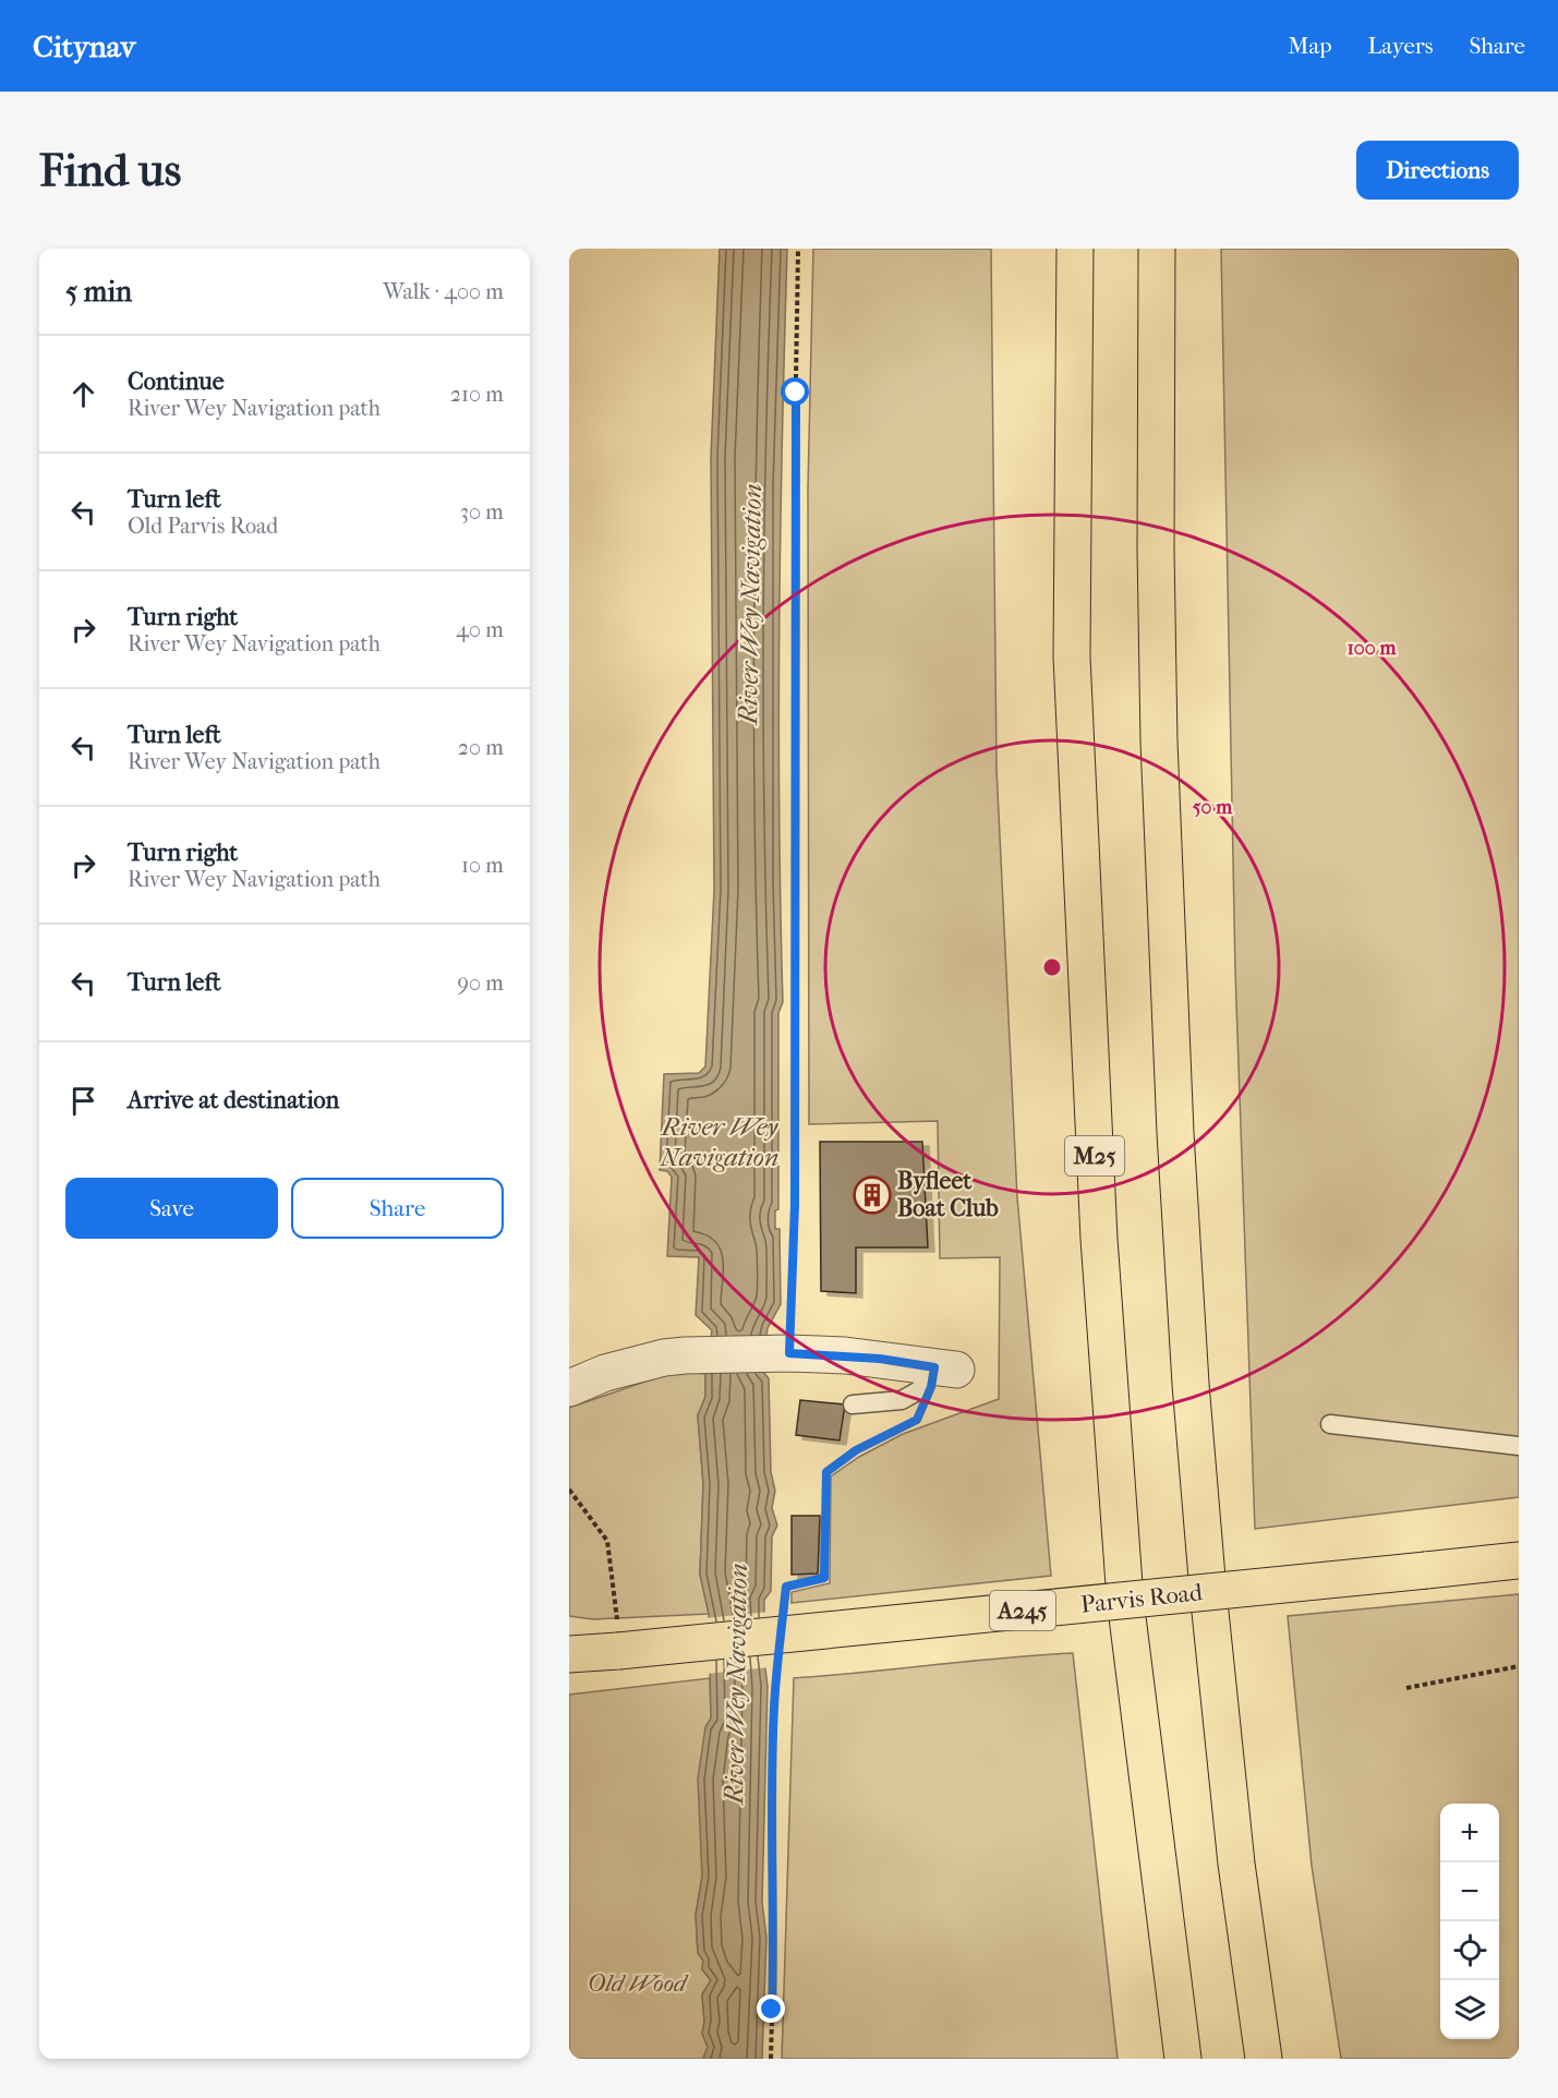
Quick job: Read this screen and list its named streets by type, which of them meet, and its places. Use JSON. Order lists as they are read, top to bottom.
{
  "streets": {
    "main road": ["M25", "Parvis Road", "A245"]
  },
  "water": ["River Wey Navigation"],
  "parks": ["Old Wood"],
  "places": {
    "building": ["Byfleet Boat Club"]
  },
  "page": {
    "header": "Citynav",
    "nav": ["Map", "Layers", "Share"],
    "buttons": [
      "Directions",
      ["Save", "Share"]
    ],
    "title": "Find us",
    "heading": ["5 min", "Walk · 400 m"],
    "list": [
      ["Continue", "River Wey Navigation path", "210 m"],
      ["Turn left", "Old Parvis Road", "30 m"],
      ["Turn right", "River Wey Navigation path", "40 m"],
      ["Turn left", "River Wey Navigation path", "20 m"],
      ["Turn right", "River Wey Navigation path", "10 m"],
      ["Turn left", "90 m"],
      "Arrive at destination"
    ],
    "map_buttons": ["+", "−"]
  },
  "rings": ["100 m", "50 m"]
}
